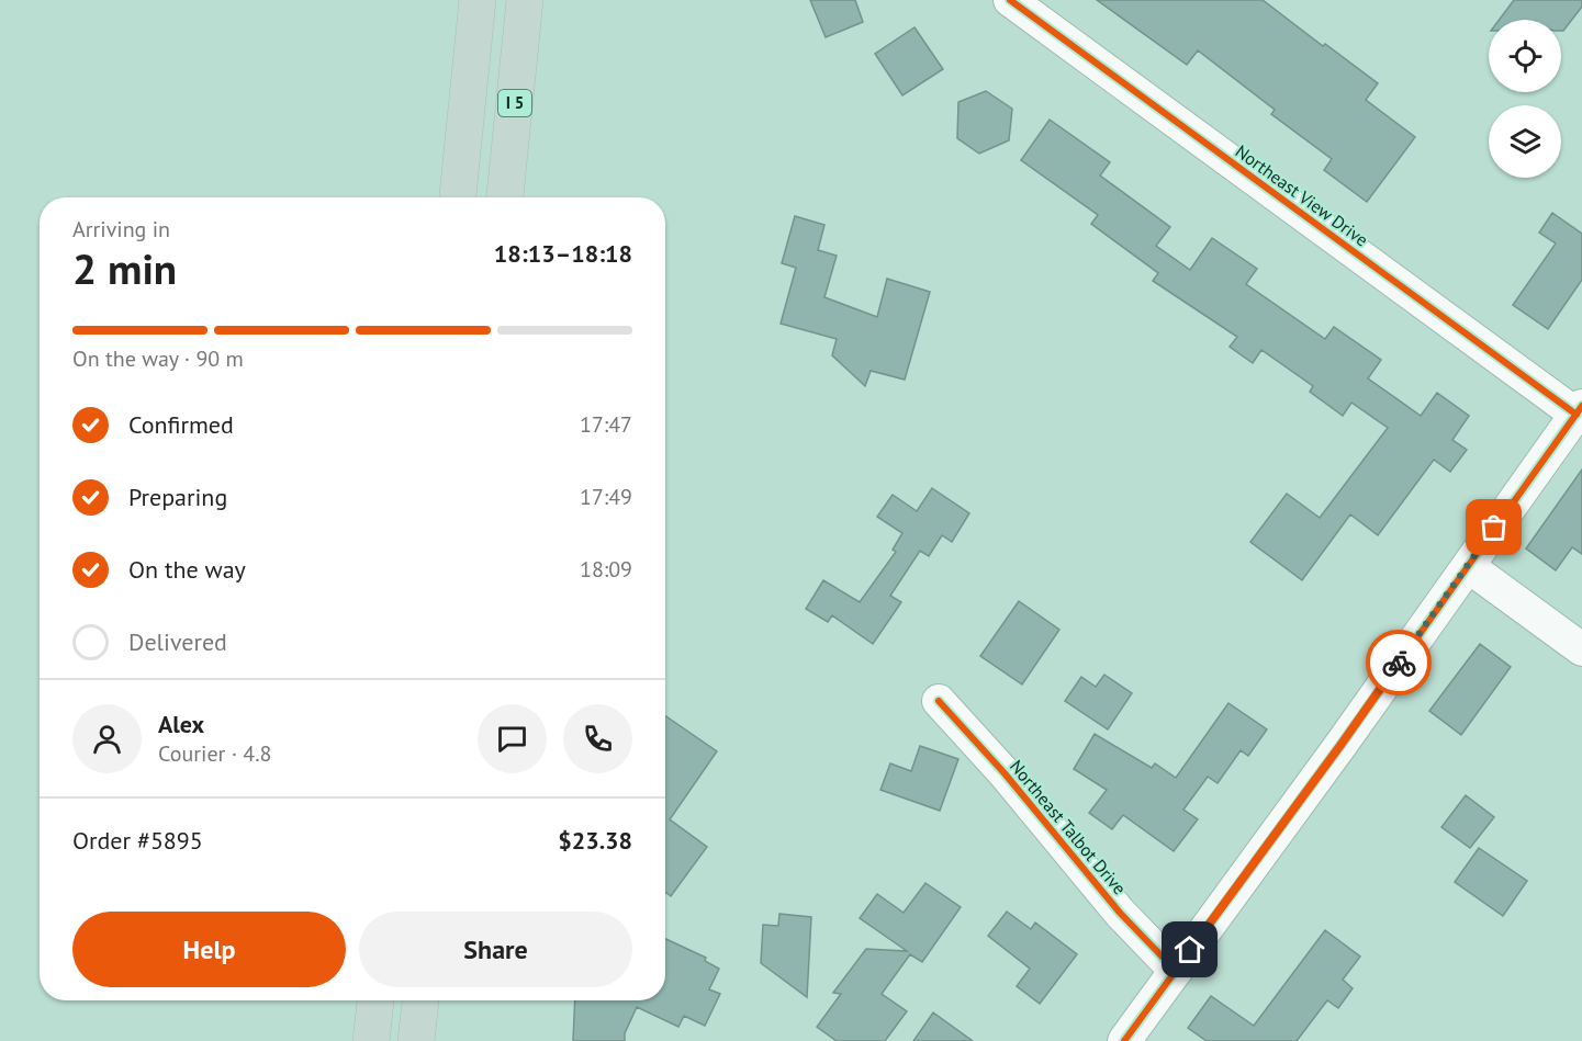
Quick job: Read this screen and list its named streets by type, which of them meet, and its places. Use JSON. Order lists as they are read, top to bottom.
{
  "streets": {
    "highway": ["I 5"],
    "street": ["Northeast View Drive", "Northeast Talbot Drive"]
  },
  "page": {
    "heading": ["2 min", "Arriving in", "18:13–18:18"],
    "panel": [
      "Alex",
      "Courier · 4.8",
      "Order #5895",
      "$23.38"
    ],
    "bar": "On the way · 90 m",
    "list": [
      ["Confirmed", "17:47"],
      ["Preparing", "17:49"],
      ["On the way", "18:09"],
      "Delivered"
    ],
    "buttons": ["Help", "Share"]
  }
}
